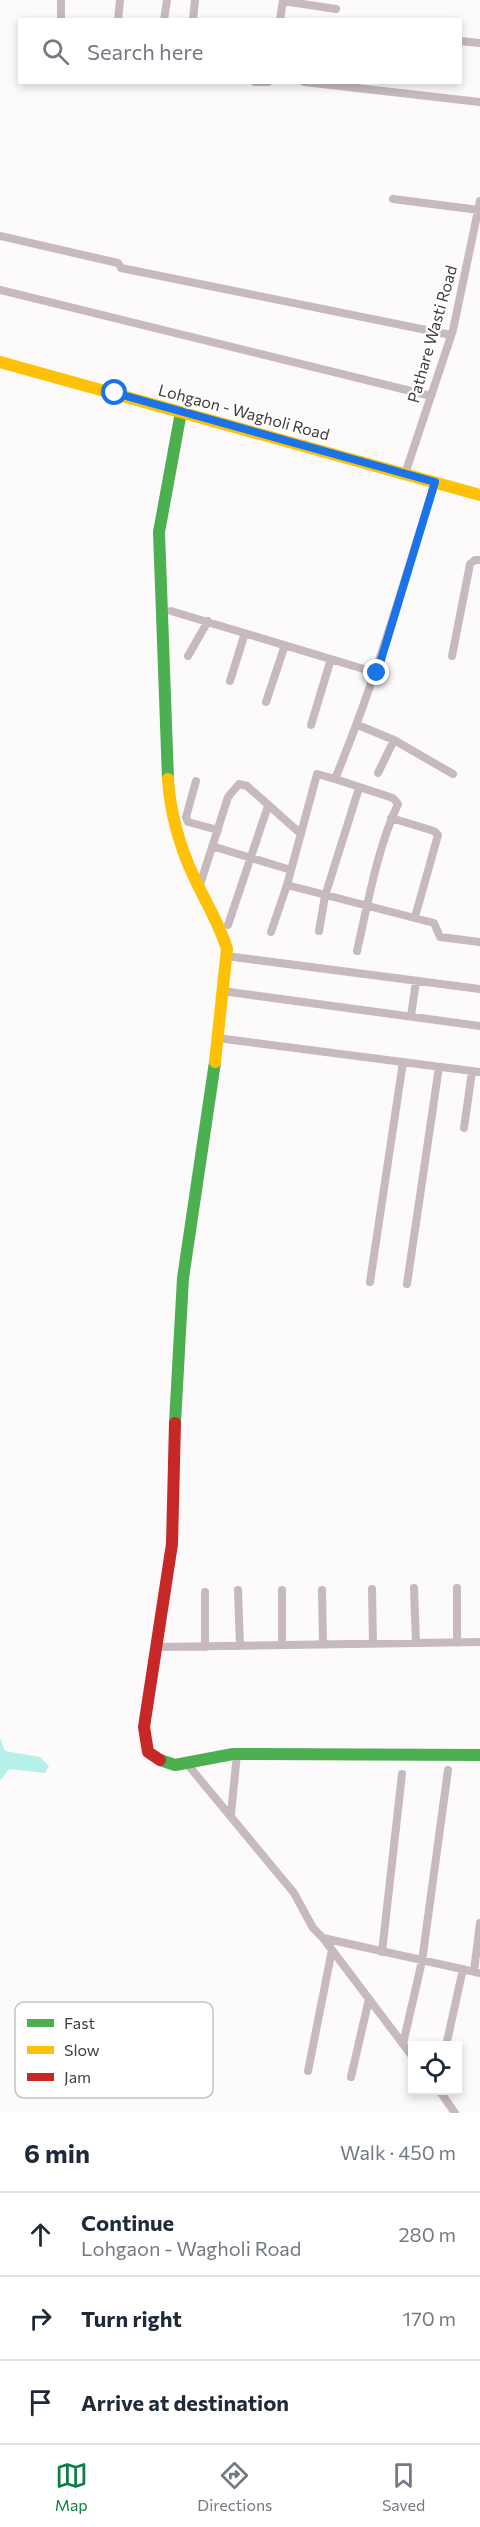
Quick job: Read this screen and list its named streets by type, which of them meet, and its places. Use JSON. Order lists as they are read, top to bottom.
{
  "streets": {
    "street": ["Pathare Wasti Road", "Lohgaon - Wagholi Road"]
  },
  "crossings": [
    ["Pathare Wasti Road", "Lohgaon - Wagholi Road"]
  ],
  "legend": ["Fast", "Slow", "Jam"],
  "page": {
    "search": "Search here",
    "heading": ["6 min", "Walk · 450 m"],
    "list": [
      ["Continue", "Lohgaon - Wagholi Road", "280 m"],
      ["Turn right", "170 m"],
      "Arrive at destination"
    ],
    "nav": ["Map", "Directions", "Saved"]
  }
}
